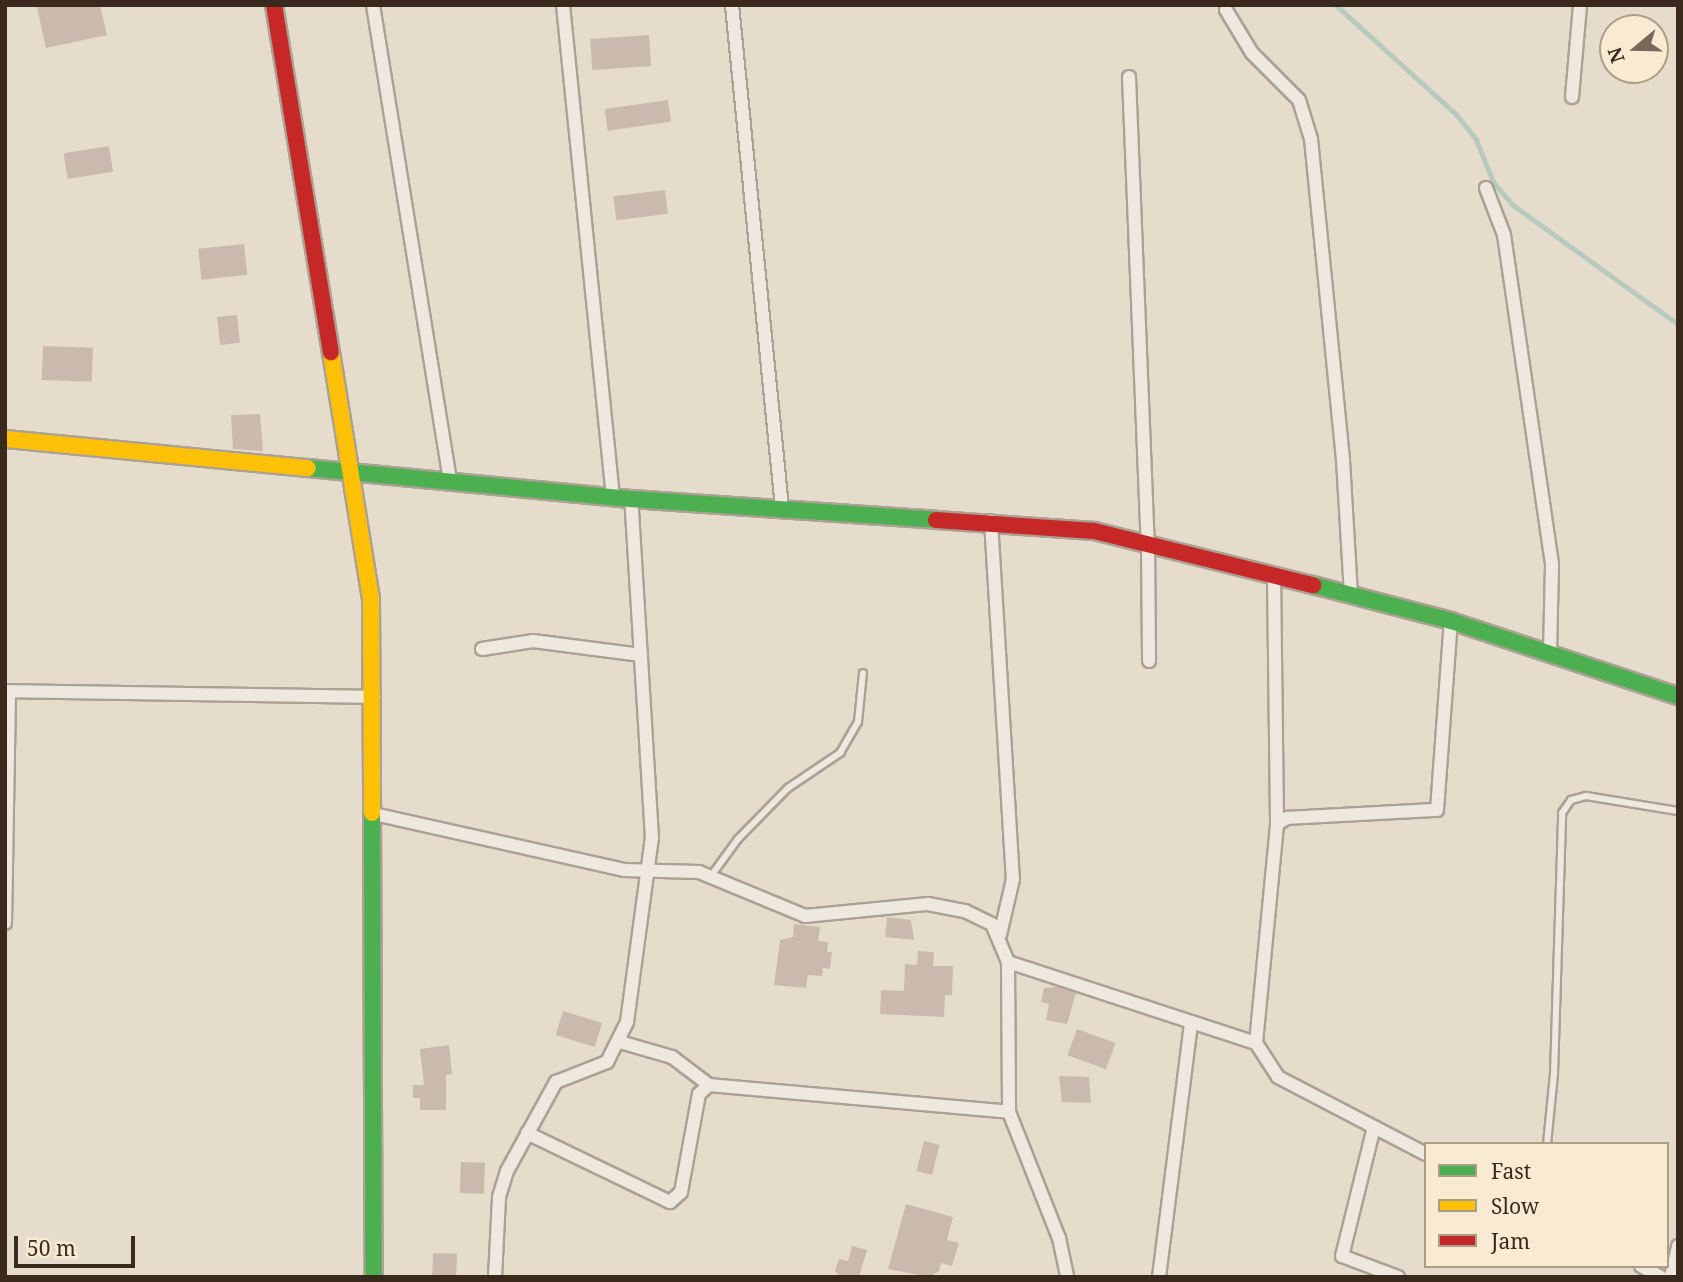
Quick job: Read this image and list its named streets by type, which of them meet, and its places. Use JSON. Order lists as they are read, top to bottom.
{
  "legend": ["Fast", "Slow", "Jam"],
  "scale_bar": "50 m",
  "north": "left"
}
